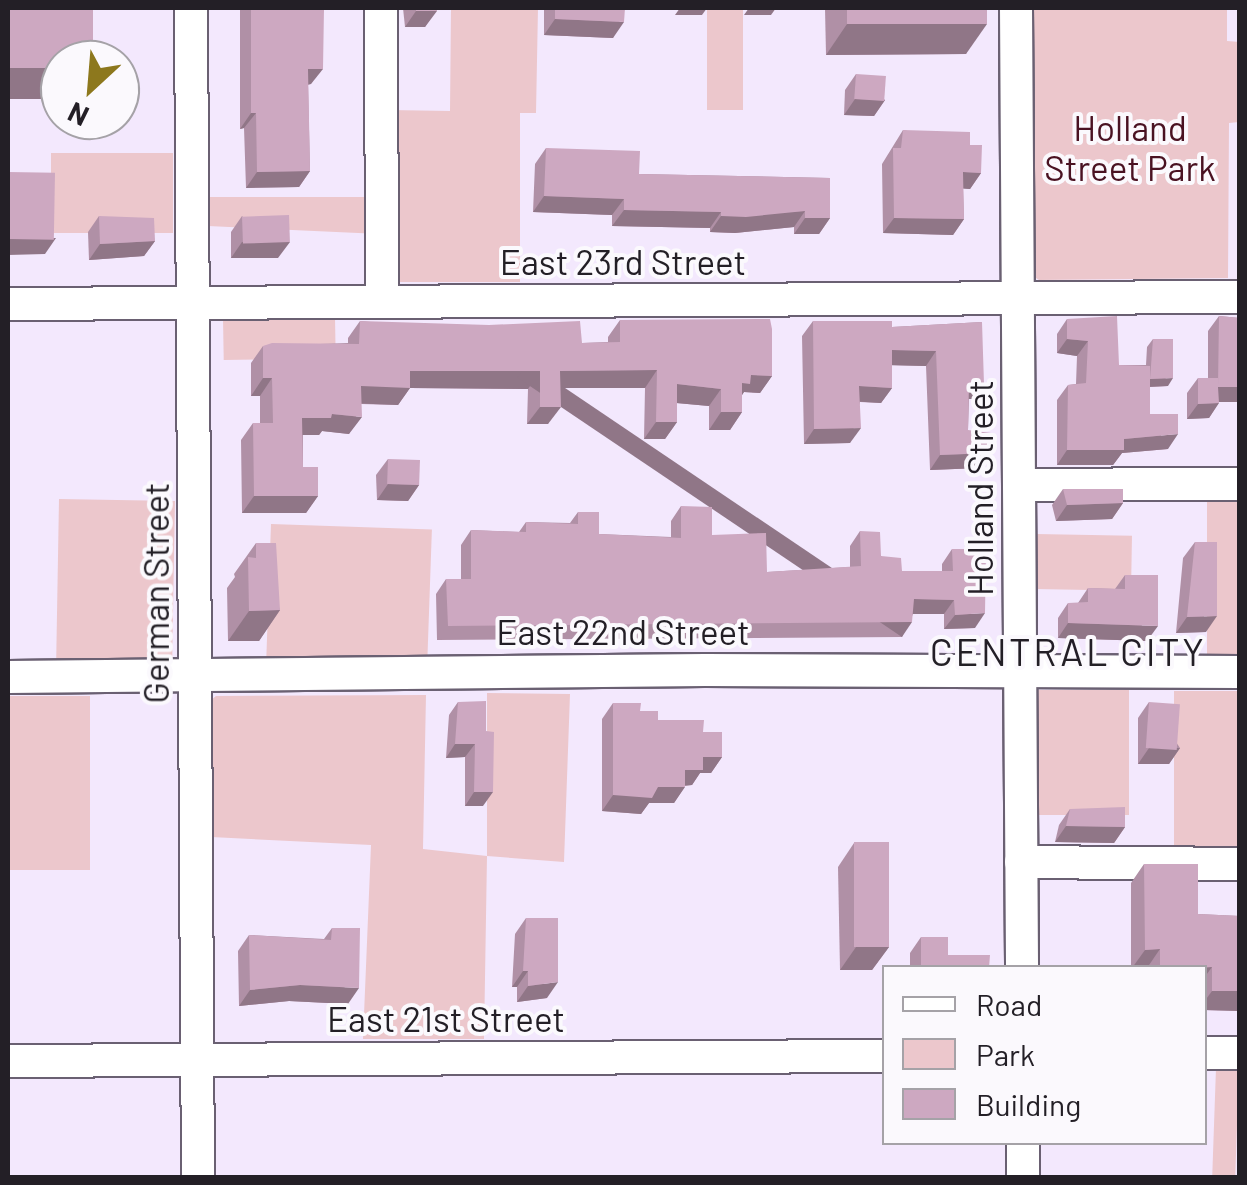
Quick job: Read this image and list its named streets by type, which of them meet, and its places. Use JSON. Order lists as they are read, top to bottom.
{
  "streets": {
    "street": [
      "East 23rd Street",
      "Holland Street",
      "German Street",
      "East 22nd Street",
      "East 21st Street"
    ]
  },
  "crossings": [
    ["East 23rd Street", "Holland Street"],
    ["East 23rd Street", "German Street"],
    ["Holland Street", "East 22nd Street"],
    ["German Street", "East 22nd Street"],
    ["German Street", "East 21st Street"]
  ],
  "districts": ["CENTRAL CITY"],
  "parks": ["Holland Street Park"],
  "legend": ["Road", "Park", "Building"],
  "north": "bottom left"
}
